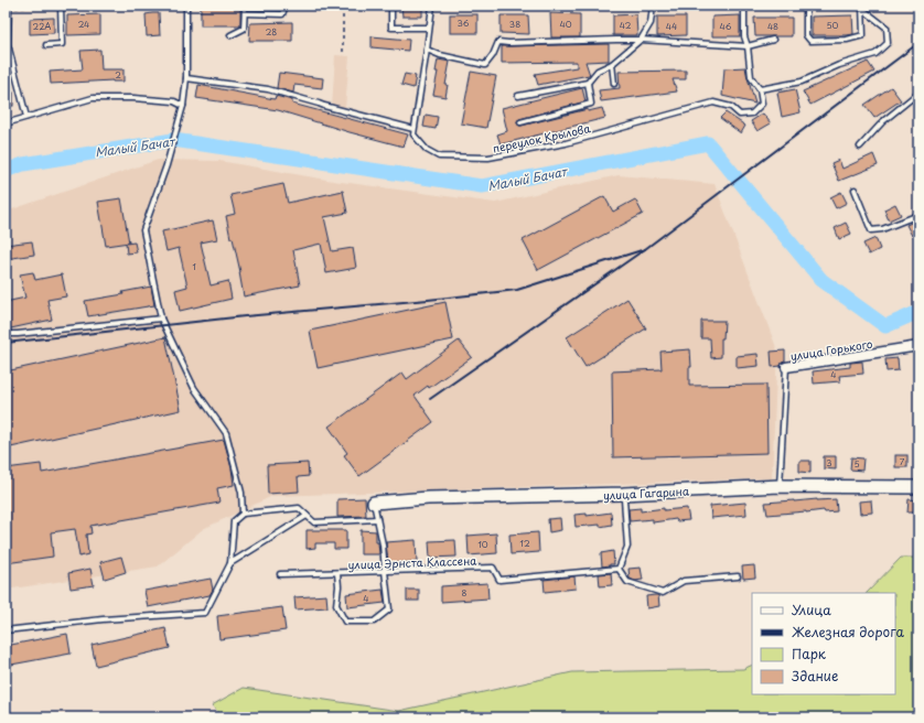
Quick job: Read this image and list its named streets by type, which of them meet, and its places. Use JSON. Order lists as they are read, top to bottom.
{
  "streets": {
    "street": ["улица Горького", "улица Гагарина"],
    "lane": ["переулок Крылова", "улица Эрнста Классена"]
  },
  "crossings": [
    ["улица Горького", "улица Гагарина"]
  ],
  "water": ["Малый Бачат"],
  "house_numbers": [
    "36",
    "24",
    "38",
    "40",
    "42",
    "50",
    "22А",
    "44",
    "46",
    "48",
    "28",
    "2",
    "1",
    "4",
    "7",
    "3",
    "5",
    "12",
    "10",
    "8",
    "4"
  ],
  "legend": [
    "Улица",
    "Железная дорога",
    "Парк",
    "Здание"
  ]
}
